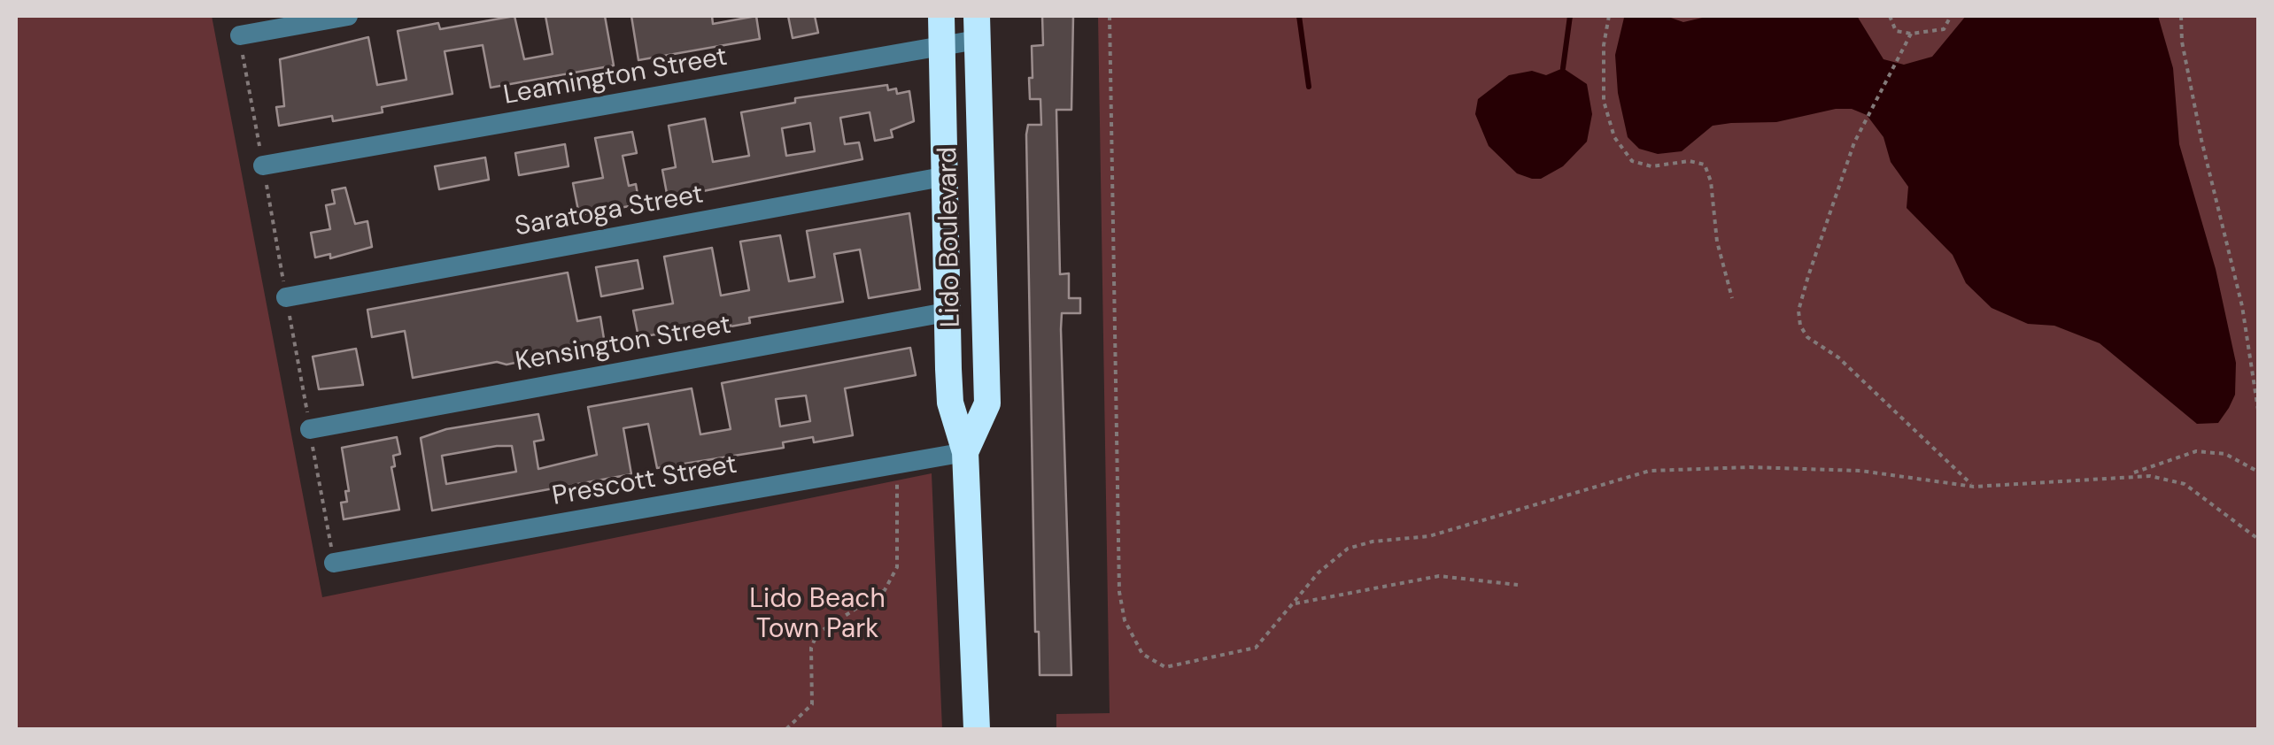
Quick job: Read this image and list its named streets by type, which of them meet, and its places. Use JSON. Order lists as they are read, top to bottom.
{
  "streets": {
    "highway": ["Lido Boulevard"],
    "street": [
      "Leamington Street",
      "Saratoga Street",
      "Kensington Street",
      "Prescott Street"
    ]
  },
  "crossings": [
    ["Leamington Street", "Lido Boulevard"],
    ["Saratoga Street", "Lido Boulevard"],
    ["Lido Boulevard", "Kensington Street"],
    ["Lido Boulevard", "Prescott Street"]
  ],
  "parks": ["Lido Beach Town Park"]
}
